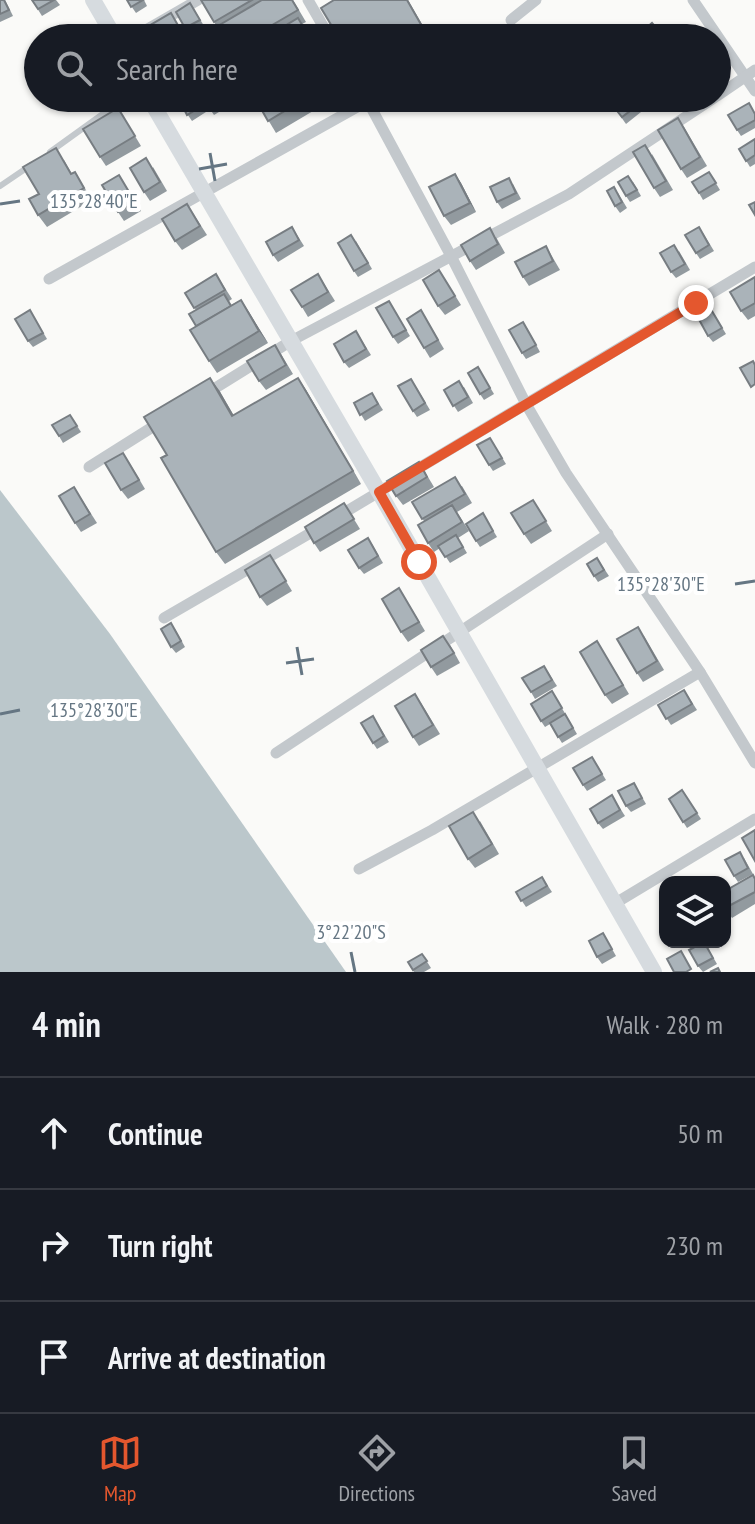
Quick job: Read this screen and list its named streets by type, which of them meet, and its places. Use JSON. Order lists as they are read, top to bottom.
{
  "page": {
    "search": "Search here",
    "heading": ["4 min", "Walk · 280 m"],
    "list": [
      ["Continue", "50 m"],
      ["Turn right", "230 m"],
      "Arrive at destination"
    ],
    "nav": ["Map", "Directions", "Saved"]
  },
  "coordinates": ["135°28'40\"E", "135°28'30\"E", "3°22'20\"S"]
}
